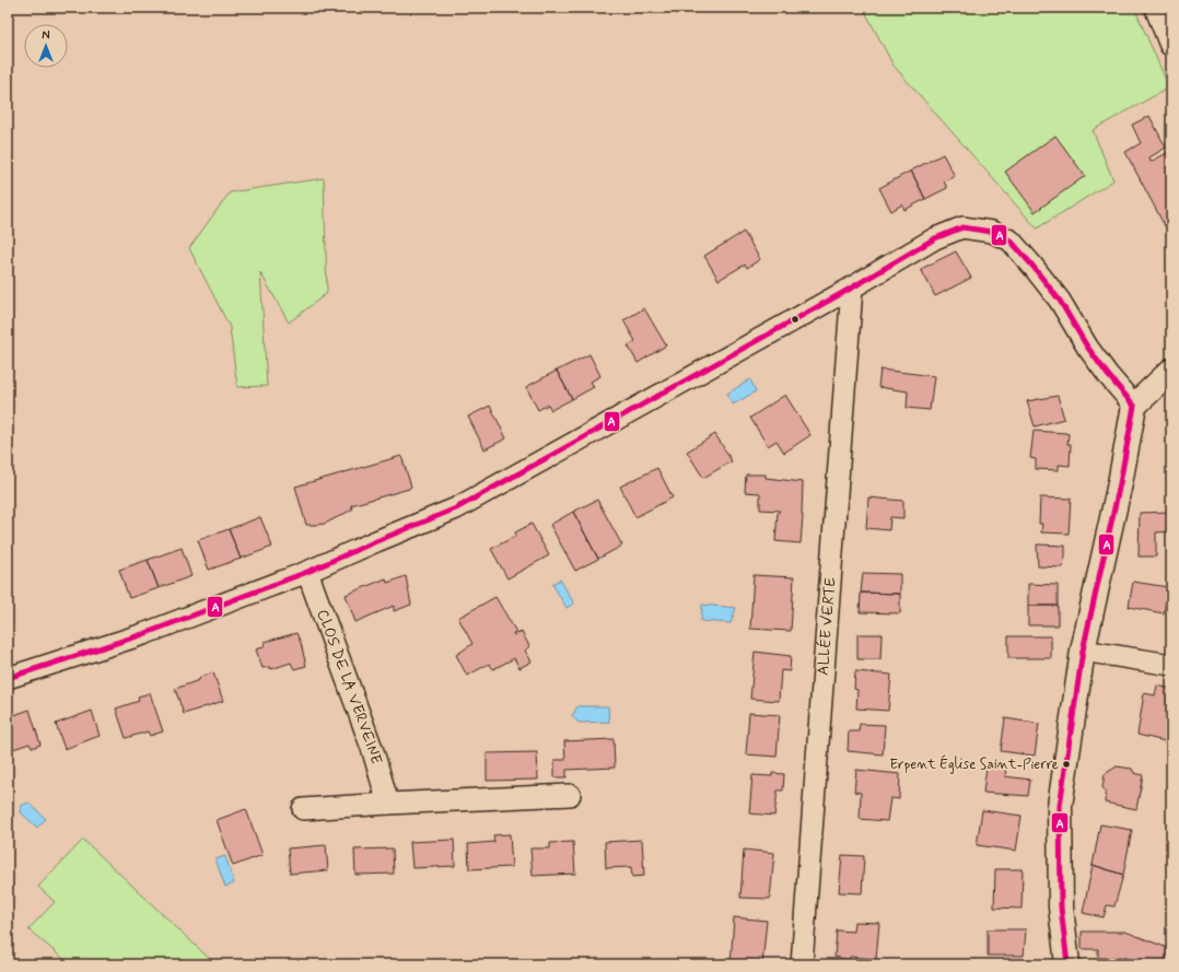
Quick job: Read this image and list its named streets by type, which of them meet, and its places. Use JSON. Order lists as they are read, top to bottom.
{
  "streets": {
    "street": ["ALLÉE VERTE", "CLOS DE LA VERVEINE"]
  },
  "places": ["Erpent Église Saint-Pierre"],
  "lines": ["transit line A"],
  "north": "top"
}
